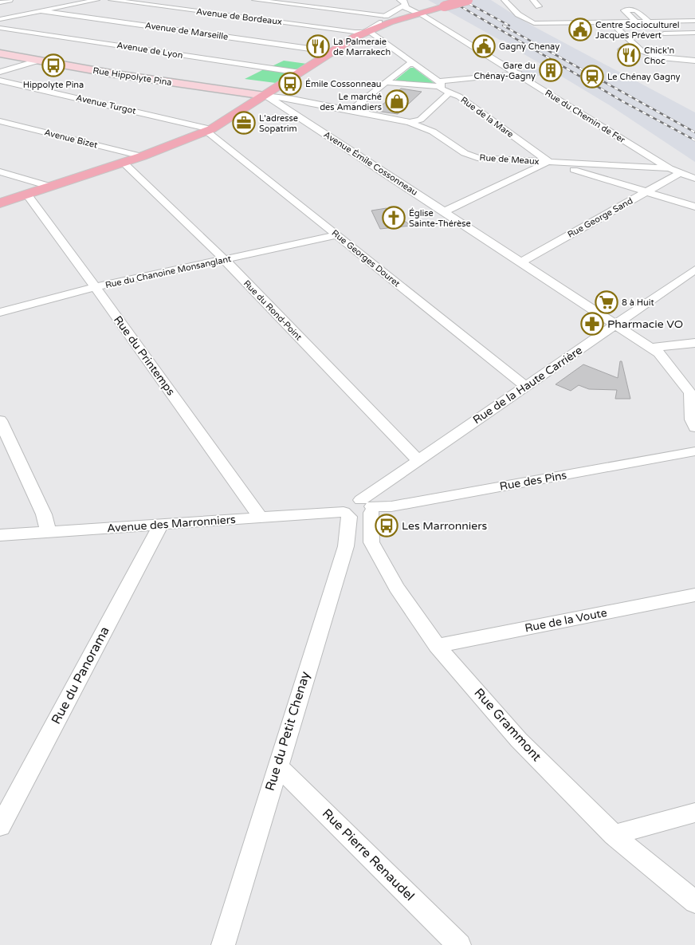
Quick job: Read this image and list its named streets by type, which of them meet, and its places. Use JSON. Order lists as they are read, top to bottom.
{
  "streets": {
    "main road": ["Rue Hippolyte Pina"],
    "street": [
      "Avenue de Bordeaux",
      "Avenue de Marseille",
      "Avenue de Lyon",
      "Avenue Turgot",
      "Rue du Chemin de Fer",
      "Rue de la Mare",
      "Avenue Bizet",
      "Rue de Meaux",
      "Avenue Émile Cossonneau",
      "Rue George Sand",
      "Rue Georges Douret",
      "Rue du Chanoine Monsanglant",
      "Rue du Rond-Point",
      "Rue du Printemps",
      "Rue de la Haute Carrière",
      "Rue des Pins",
      "Avenue des Marronniers",
      "Rue de la Voute",
      "Rue du Panorama",
      "Rue Grammont",
      "Rue du Petit Chenay",
      "Rue Pierre Renaudel"
    ]
  },
  "crossings": [
    ["Avenue de Bordeaux", "Rue de la Mare"],
    ["Rue Hippolyte Pina", "Rue de Meaux"],
    ["Rue Hippolyte Pina", "Avenue Émile Cossonneau"],
    ["Avenue Turgot", "Rue Georges Douret"],
    ["Rue du Chemin de Fer", "Rue de Meaux"],
    ["Rue de la Mare", "Rue de Meaux"],
    ["Rue de la Mare", "Rue George Sand"],
    ["Rue de Meaux", "Avenue Émile Cossonneau"],
    ["Avenue Émile Cossonneau", "Rue George Sand"],
    ["Avenue Émile Cossonneau", "Rue de la Haute Carrière"],
    ["Rue Georges Douret", "Rue du Chanoine Monsanglant"],
    ["Rue Georges Douret", "Rue de la Haute Carrière"],
    ["Rue du Chanoine Monsanglant", "Rue du Rond-Point"],
    ["Rue du Chanoine Monsanglant", "Rue du Printemps"],
    ["Rue du Rond-Point", "Rue de la Haute Carrière"],
    ["Rue du Printemps", "Avenue des Marronniers"],
    ["Rue de la Haute Carrière", "Rue des Pins"],
    ["Rue de la Haute Carrière", "Rue Grammont"],
    ["Rue des Pins", "Rue Grammont"],
    ["Avenue des Marronniers", "Rue du Panorama"],
    ["Avenue des Marronniers", "Rue du Petit Chenay"],
    ["Rue de la Voute", "Rue Grammont"],
    ["Rue du Petit Chenay", "Rue Pierre Renaudel"]
  ],
  "places": {
    "public building": ["Centre Socioculturel Jacques Prévert", "Gagny Chenay"],
    "restaurant": ["La Palmeraie de Marrakech", "Chick'n Choc"],
    "bus stop": ["Hippolyte Pina", "Émile Cossonneau", "Les Marronniers"],
    "building": ["Gare du Chénay-Gagny"],
    "station": ["Le Chénay Gagny"],
    "shop": ["Le marché des Amandiers"],
    "office": ["L'adresse Sopatrim"],
    "church": ["Église Sainte-Thérèse"],
    "supermarket": ["8 à Huit"],
    "pharmacy": ["Pharmacie VO"]
  }
}
